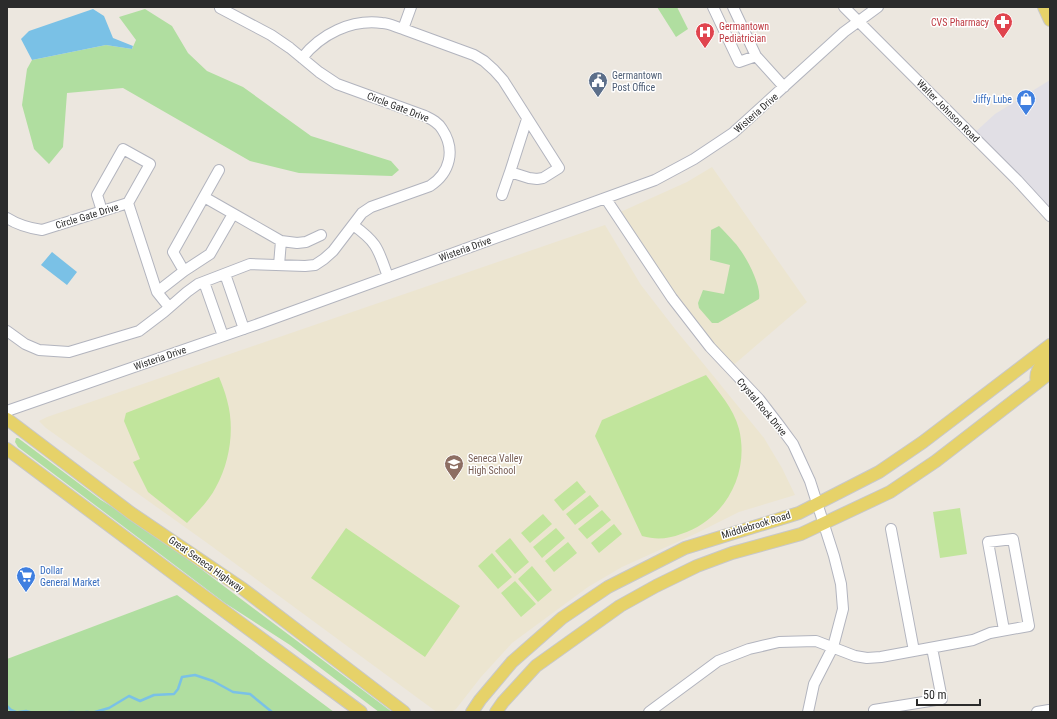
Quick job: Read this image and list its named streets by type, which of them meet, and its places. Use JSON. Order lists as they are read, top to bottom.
{
  "streets": {
    "main road": ["Middlebrook Road", "Great Seneca Highway"],
    "street": [
      "Circle Gate Drive",
      "Walter Johnson Road",
      "Wisteria Drive",
      "Crystal Rock Drive"
    ]
  },
  "crossings": [
    ["Walter Johnson Road", "Wisteria Drive"],
    ["Wisteria Drive", "Crystal Rock Drive"],
    ["Crystal Rock Drive", "Middlebrook Road"]
  ],
  "places": {
    "pharmacy": ["CVS Pharmacy"],
    "hospital": ["Germantown Pediatrician"],
    "public building": ["Germantown Post Office"],
    "shop": ["Jiffy Lube"],
    "school or university": ["Seneca Valley High School"],
    "supermarket": ["Dollar General Market"]
  },
  "scale_bar": "50 m"
}
